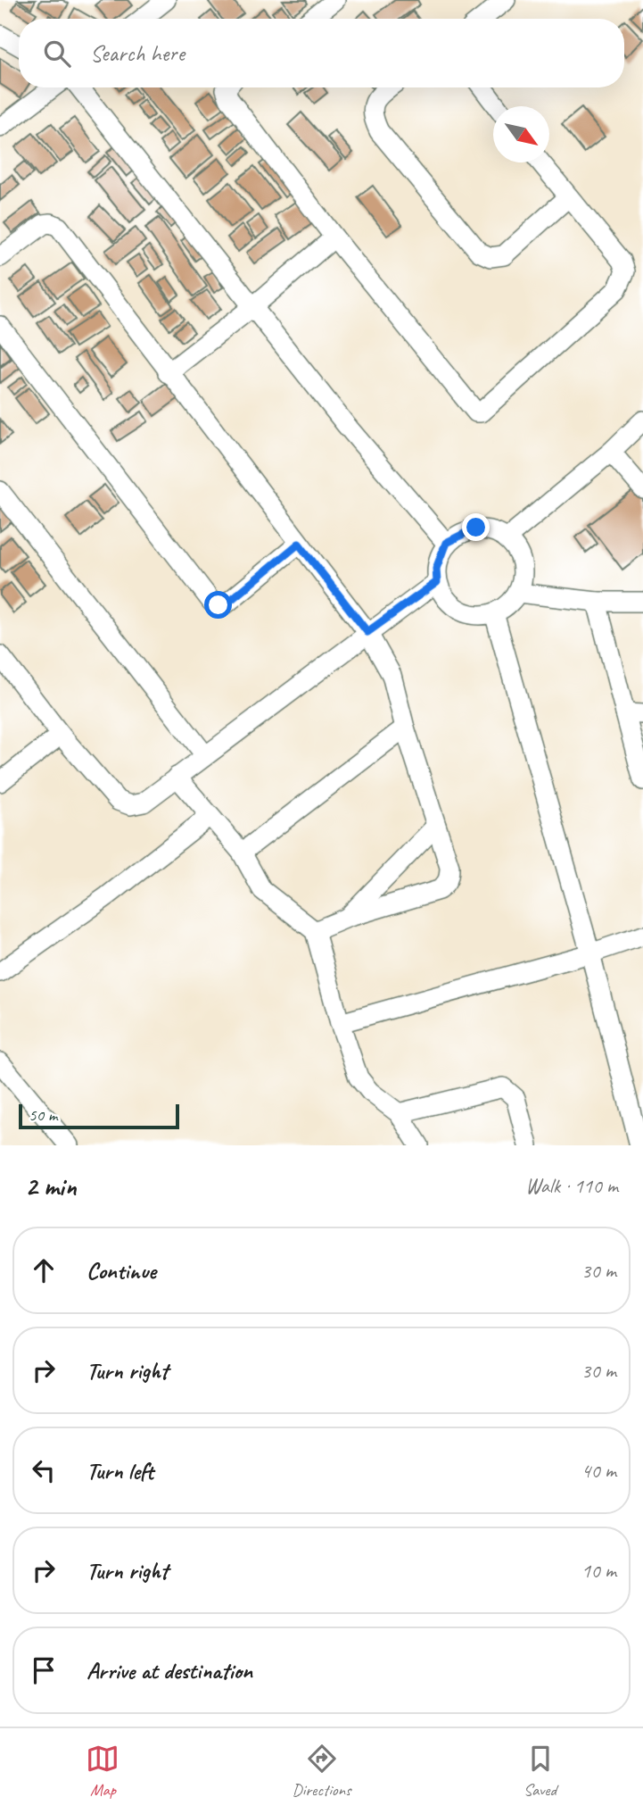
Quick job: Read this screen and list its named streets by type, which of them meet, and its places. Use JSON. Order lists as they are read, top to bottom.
{
  "scale_bar": "50 m",
  "north": "bottom right",
  "page": {
    "search": "Search here",
    "scale": "50 m",
    "heading": ["2 min", "Walk · 110 m"],
    "list": [
      ["Continue", "30 m"],
      ["Turn right", "30 m"],
      ["Turn left", "40 m"],
      ["Turn right", "10 m"],
      "Arrive at destination"
    ],
    "nav": ["Map", "Directions", "Saved"]
  }
}
